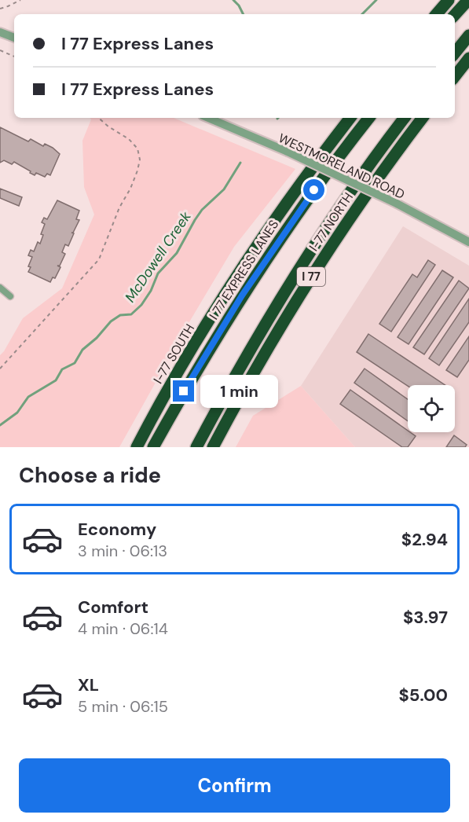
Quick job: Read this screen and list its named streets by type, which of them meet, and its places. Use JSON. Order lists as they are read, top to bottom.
{
  "streets": {
    "highway": [
      "I-77 NORTH",
      "I 77 EXPRESS LANES",
      "I 77",
      "I-77 SOUTH"
    ],
    "street": ["WESTMORELAND ROAD"]
  },
  "water": ["McDowell Creek"],
  "page": {
    "banner": ["I 77 Express Lanes", "I 77 Express Lanes"],
    "bubble": "1 min",
    "heading": "Choose a ride",
    "list": [
      {
        "name": "Economy",
        "note": "3 min · 06:13",
        "value": "$2.94"
      },
      {
        "name": "Comfort",
        "note": "4 min · 06:14",
        "value": "$3.97"
      },
      {
        "name": "XL",
        "note": "5 min · 06:15",
        "value": "$5.00"
      }
    ],
    "buttons": "Confirm"
  }
}
